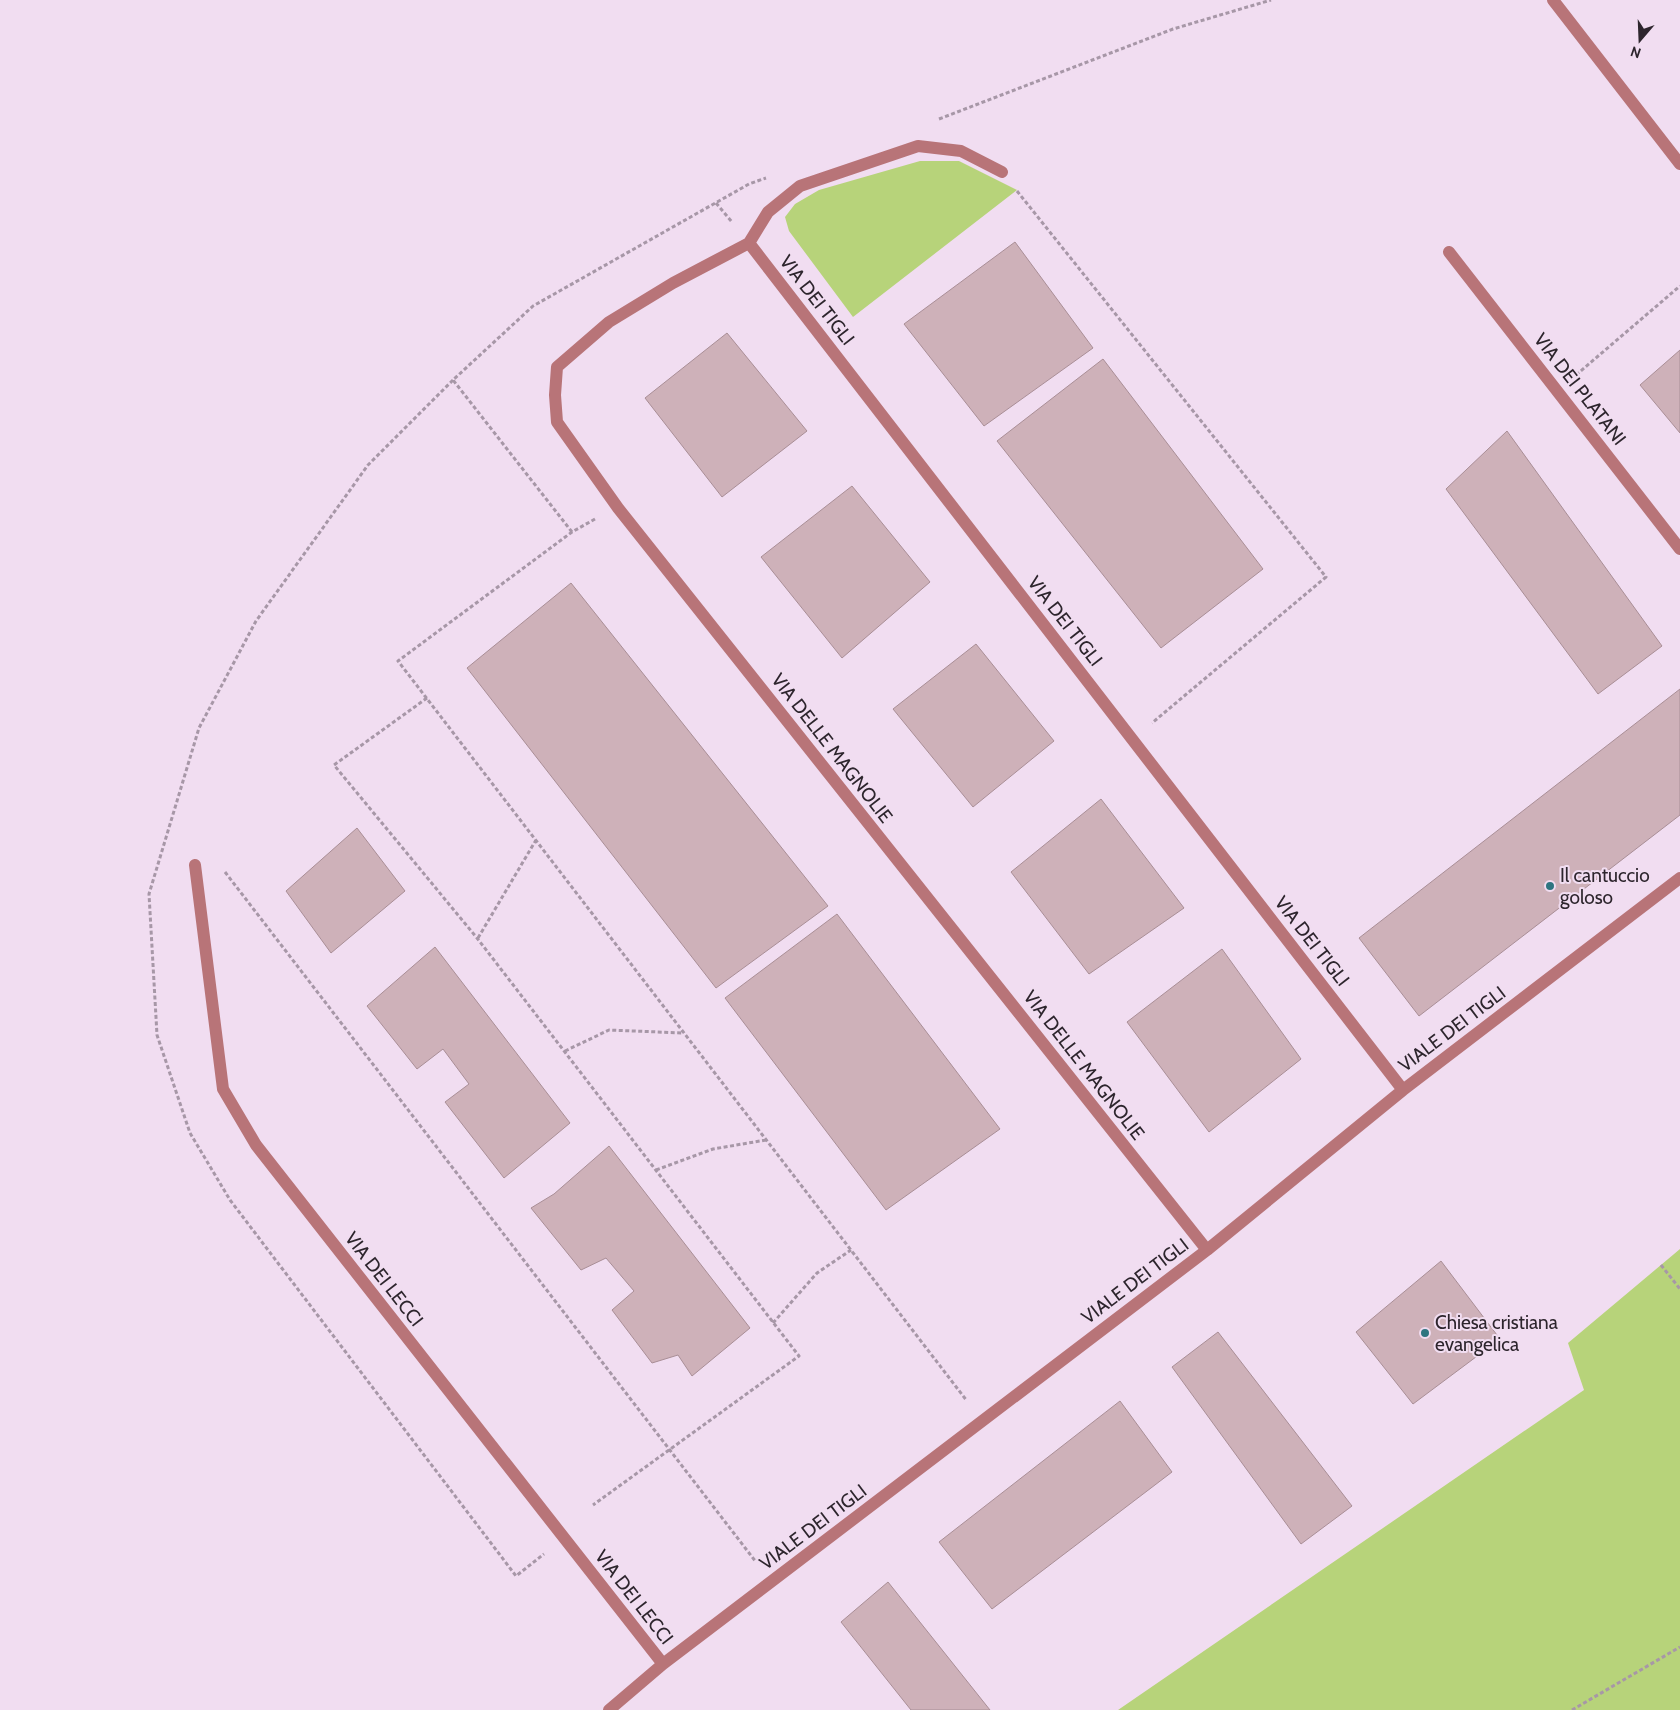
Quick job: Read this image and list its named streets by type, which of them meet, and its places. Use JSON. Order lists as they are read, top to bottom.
{
  "streets": {
    "street": [
      "VIA DEI TIGLI",
      "VIA DEI PLATANI",
      "VIA DELLE MAGNOLIE",
      "VIALE DEI TIGLI",
      "VIA DEI LECCI"
    ]
  },
  "crossings": [
    ["VIA DEI TIGLI", "VIA DELLE MAGNOLIE"],
    ["VIA DEI TIGLI", "VIALE DEI TIGLI"],
    ["VIA DELLE MAGNOLIE", "VIALE DEI TIGLI"],
    ["VIALE DEI TIGLI", "VIA DEI LECCI"]
  ],
  "places": ["Il cantuccio goloso", "Chiesa cristiana evangelica"],
  "north": "bottom"
}
